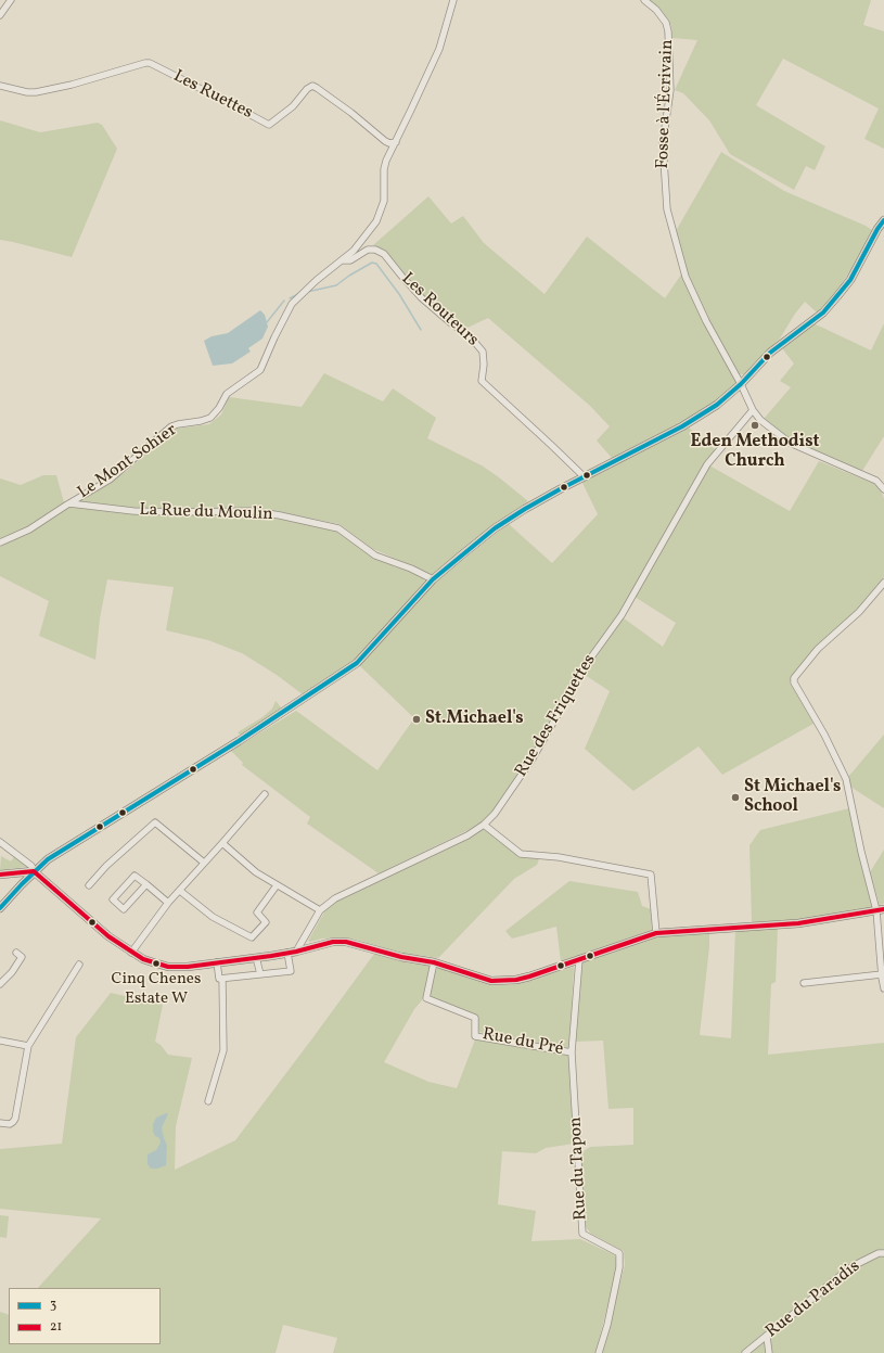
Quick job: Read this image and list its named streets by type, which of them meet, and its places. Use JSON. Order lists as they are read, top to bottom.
{
  "streets": {
    "street": [
      "Les Ruettes",
      "Fosse à l'Écrivain",
      "Les Routeurs",
      "Le Mont Sohier",
      "La Rue du Moulin",
      "Rue des Friquettes",
      "Rue du Pré",
      "Rue du Tapon",
      "Rue du Paradis"
    ]
  },
  "crossings": [
    ["Fosse à l'Écrivain", "Rue des Friquettes"],
    ["Les Routeurs", "Le Mont Sohier"],
    ["Le Mont Sohier", "La Rue du Moulin"],
    ["Rue du Pré", "Rue du Tapon"]
  ],
  "places": [
    "Eden Methodist Church",
    "St.Michael's",
    "St Michael's School",
    "Cinq Chenes Estate W"
  ],
  "lines": ["transit line 3", "transit line 21"],
  "legend": ["3", "21"]
}
